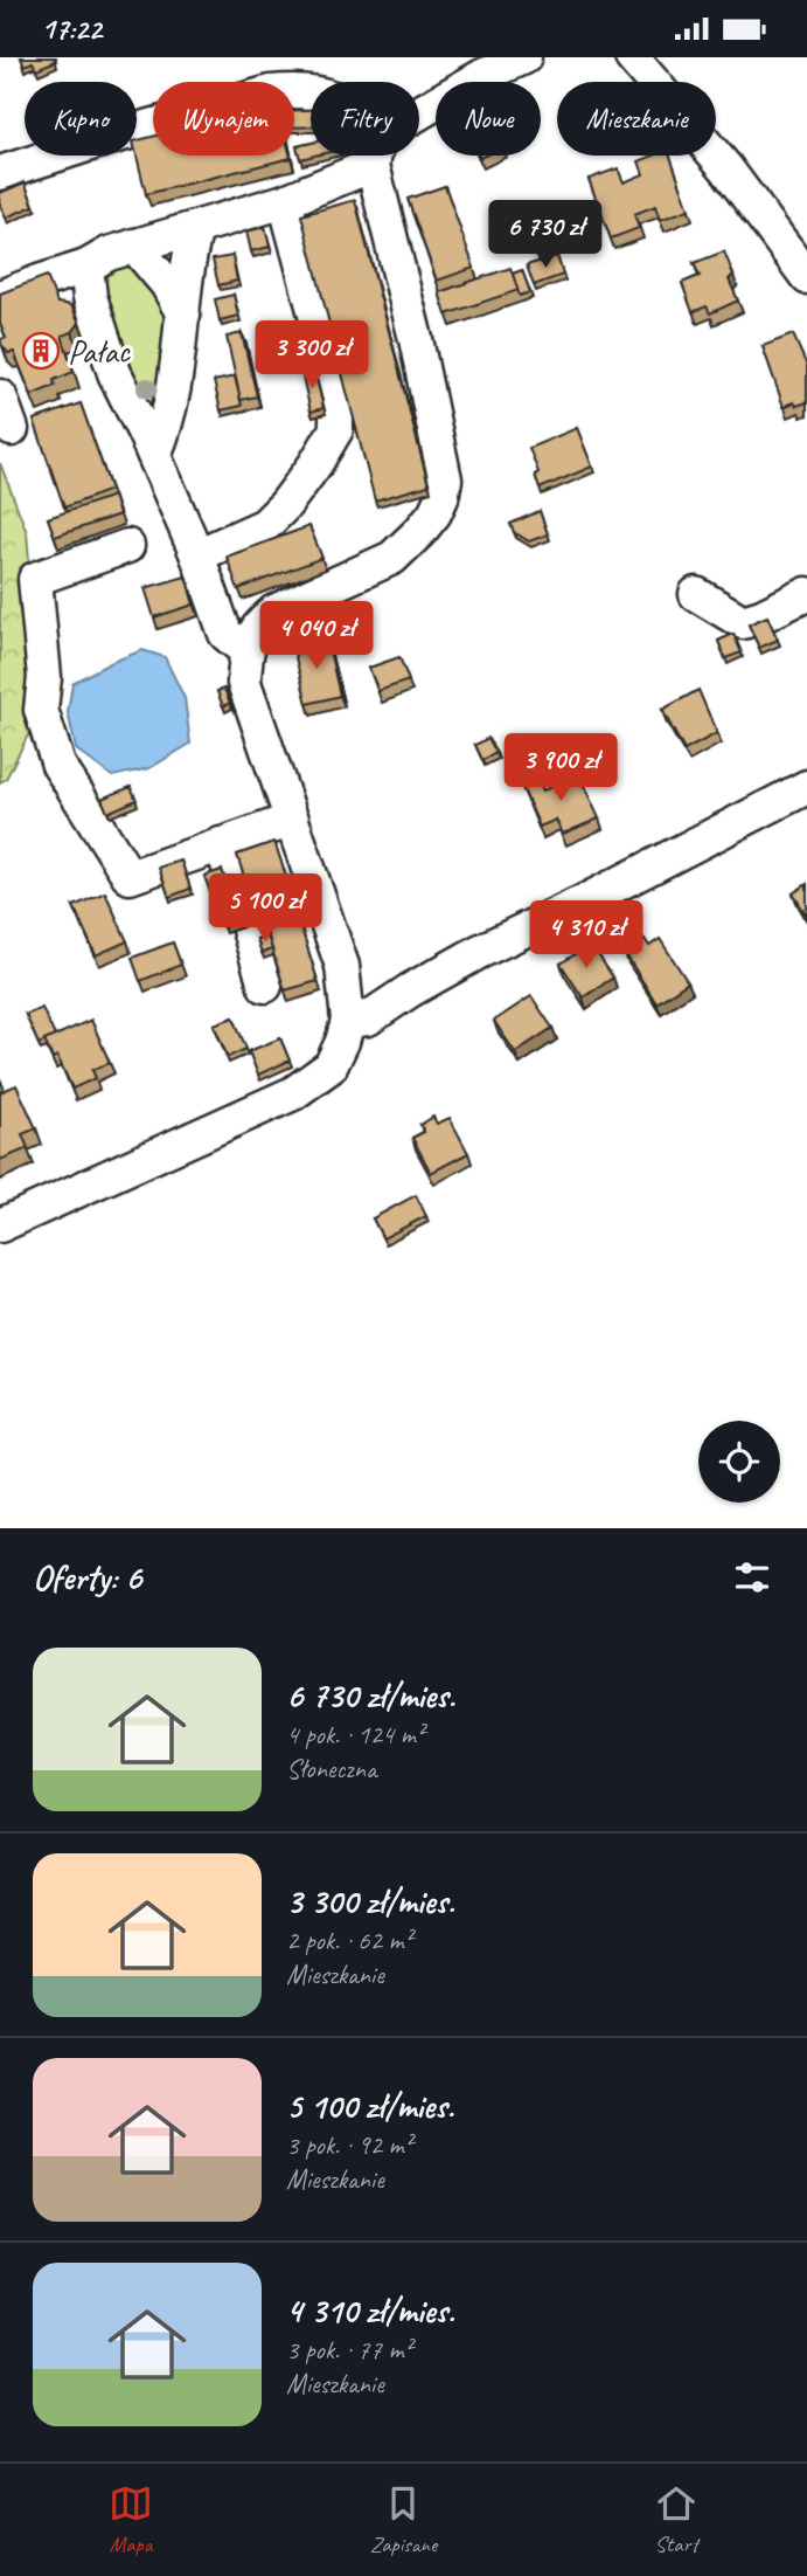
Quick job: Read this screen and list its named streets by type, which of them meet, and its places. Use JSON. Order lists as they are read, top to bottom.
{
  "places": {
    "building": ["Pałac"]
  },
  "page": {
    "status": "17:22",
    "chip": [
      "Kupno",
      "Wynajem",
      "Filtry",
      "Nowe",
      "Mieszkanie"
    ],
    "price": [
      "6 730 zł",
      "3 300 zł",
      "4 040 zł",
      "3 900 zł",
      "5 100 zł",
      "4 310 zł"
    ],
    "heading": "Oferty: 6",
    "list": [
      {
        "name": "6 730 zł/mies.",
        "note": "4 pok. · 124 m² · Słoneczna"
      },
      {
        "name": "3 300 zł/mies.",
        "note": "2 pok. · 62 m² · Mieszkanie"
      },
      {
        "name": "5 100 zł/mies.",
        "note": "3 pok. · 92 m² · Mieszkanie"
      },
      {
        "name": "4 310 zł/mies.",
        "note": "3 pok. · 77 m² · Mieszkanie"
      }
    ],
    "tabs": ["Mapa", "Zapisane", "Start"]
  }
}
